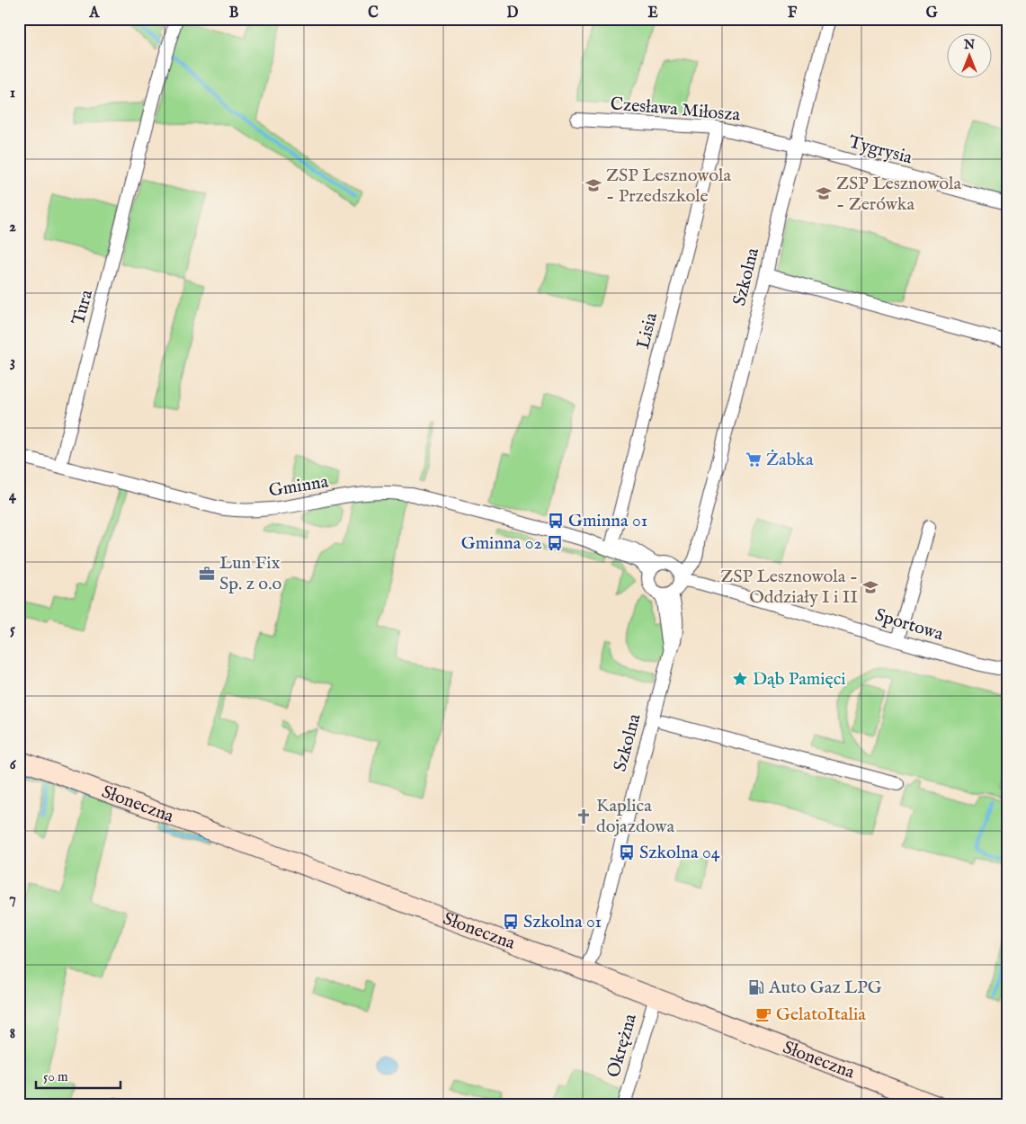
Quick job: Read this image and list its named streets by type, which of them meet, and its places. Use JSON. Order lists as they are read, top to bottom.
{
  "streets": {
    "main road": ["Słoneczna"],
    "street": [
      "Czesława Miłosza",
      "Tygrysia",
      "Szkolna",
      "Tura",
      "Lisia",
      "Gminna",
      "Sportowa",
      "Okrężna"
    ]
  },
  "crossings": [
    ["Czesława Miłosza", "Tygrysia"],
    ["Czesława Miłosza", "Szkolna"],
    ["Czesława Miłosza", "Lisia"],
    ["Tygrysia", "Szkolna"],
    ["Szkolna", "Gminna"],
    ["Szkolna", "Sportowa"],
    ["Szkolna", "Słoneczna"],
    ["Tura", "Gminna"],
    ["Lisia", "Gminna"],
    ["Gminna", "Sportowa"],
    ["Słoneczna", "Okrężna"]
  ],
  "places": {
    "school or university": ["ZSP Lesznowola - Przedszkole", "ZSP Lesznowola - Zerówka", "ZSP Lesznowola - Oddziały I i II"],
    "supermarket": ["Żabka"],
    "bus stop": [
      "Gminna 01",
      "Gminna 02",
      "Szkolna 04",
      "Szkolna 01"
    ],
    "office": ["Lun Fix Sp. z o.o"],
    "place": ["Dąb Pamięci"],
    "church": ["Kaplica dojazdowa"],
    "fuel station": ["Auto Gaz LPG"],
    "cafe": ["GelatoItalia"]
  },
  "scale_bar": "50 m",
  "north": "top",
  "grid": {
    "columns": [
      "A",
      "B",
      "C",
      "D",
      "E",
      "F",
      "G"
    ],
    "rows": [
      "1",
      "2",
      "3",
      "4",
      "5",
      "6",
      "7",
      "8"
    ]
  }
}
